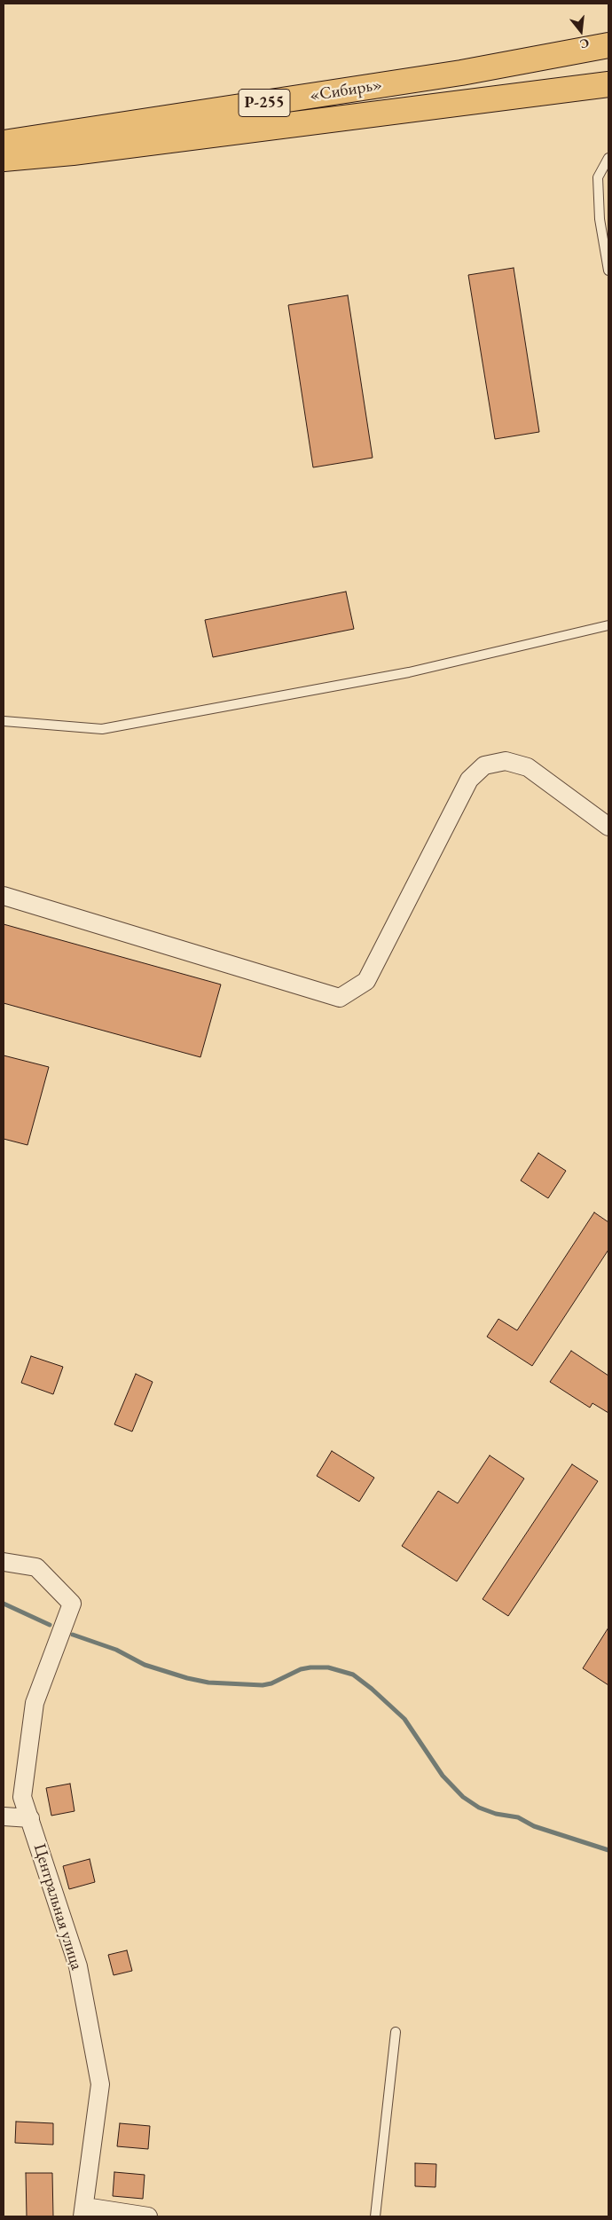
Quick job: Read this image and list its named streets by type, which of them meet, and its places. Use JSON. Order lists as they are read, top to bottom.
{
  "streets": {
    "highway": ["«Сибирь»", "Р-255"],
    "street": ["Центральная улица"]
  },
  "north": "bottom"
}
